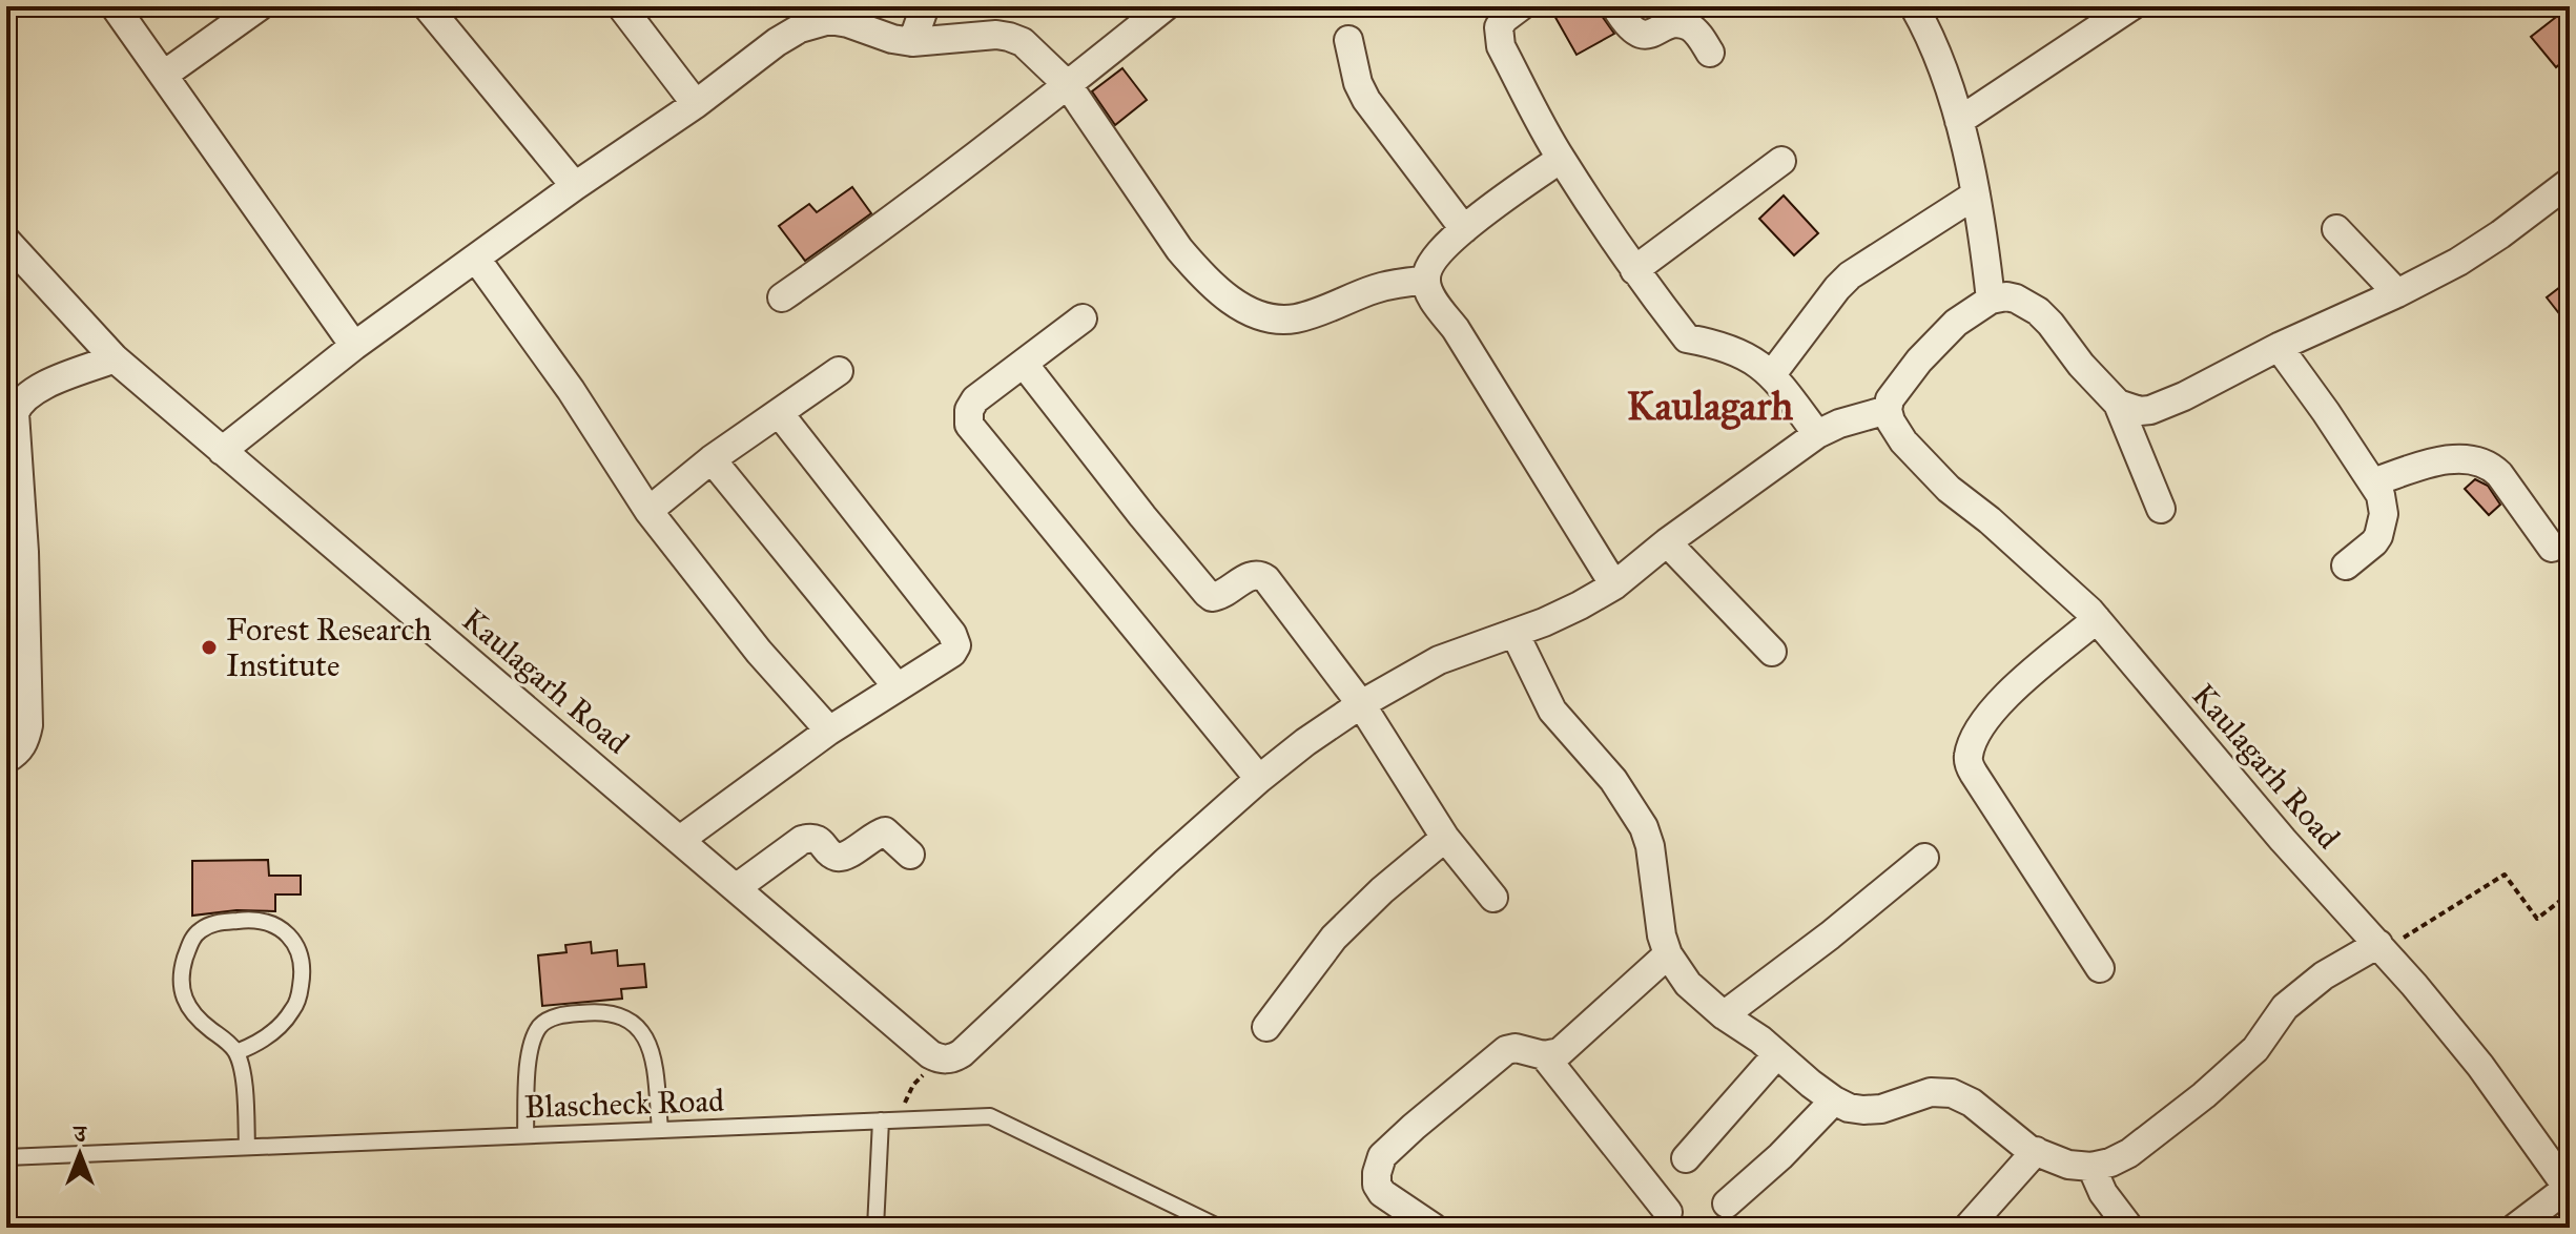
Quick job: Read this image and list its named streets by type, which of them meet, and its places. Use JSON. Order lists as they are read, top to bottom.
{
  "streets": {
    "street": ["Kaulagarh Road"],
    "lane": ["Blascheck Road"]
  },
  "districts": ["Kaulagarh"],
  "places": ["Forest Research Institute"],
  "north": "top"
}
